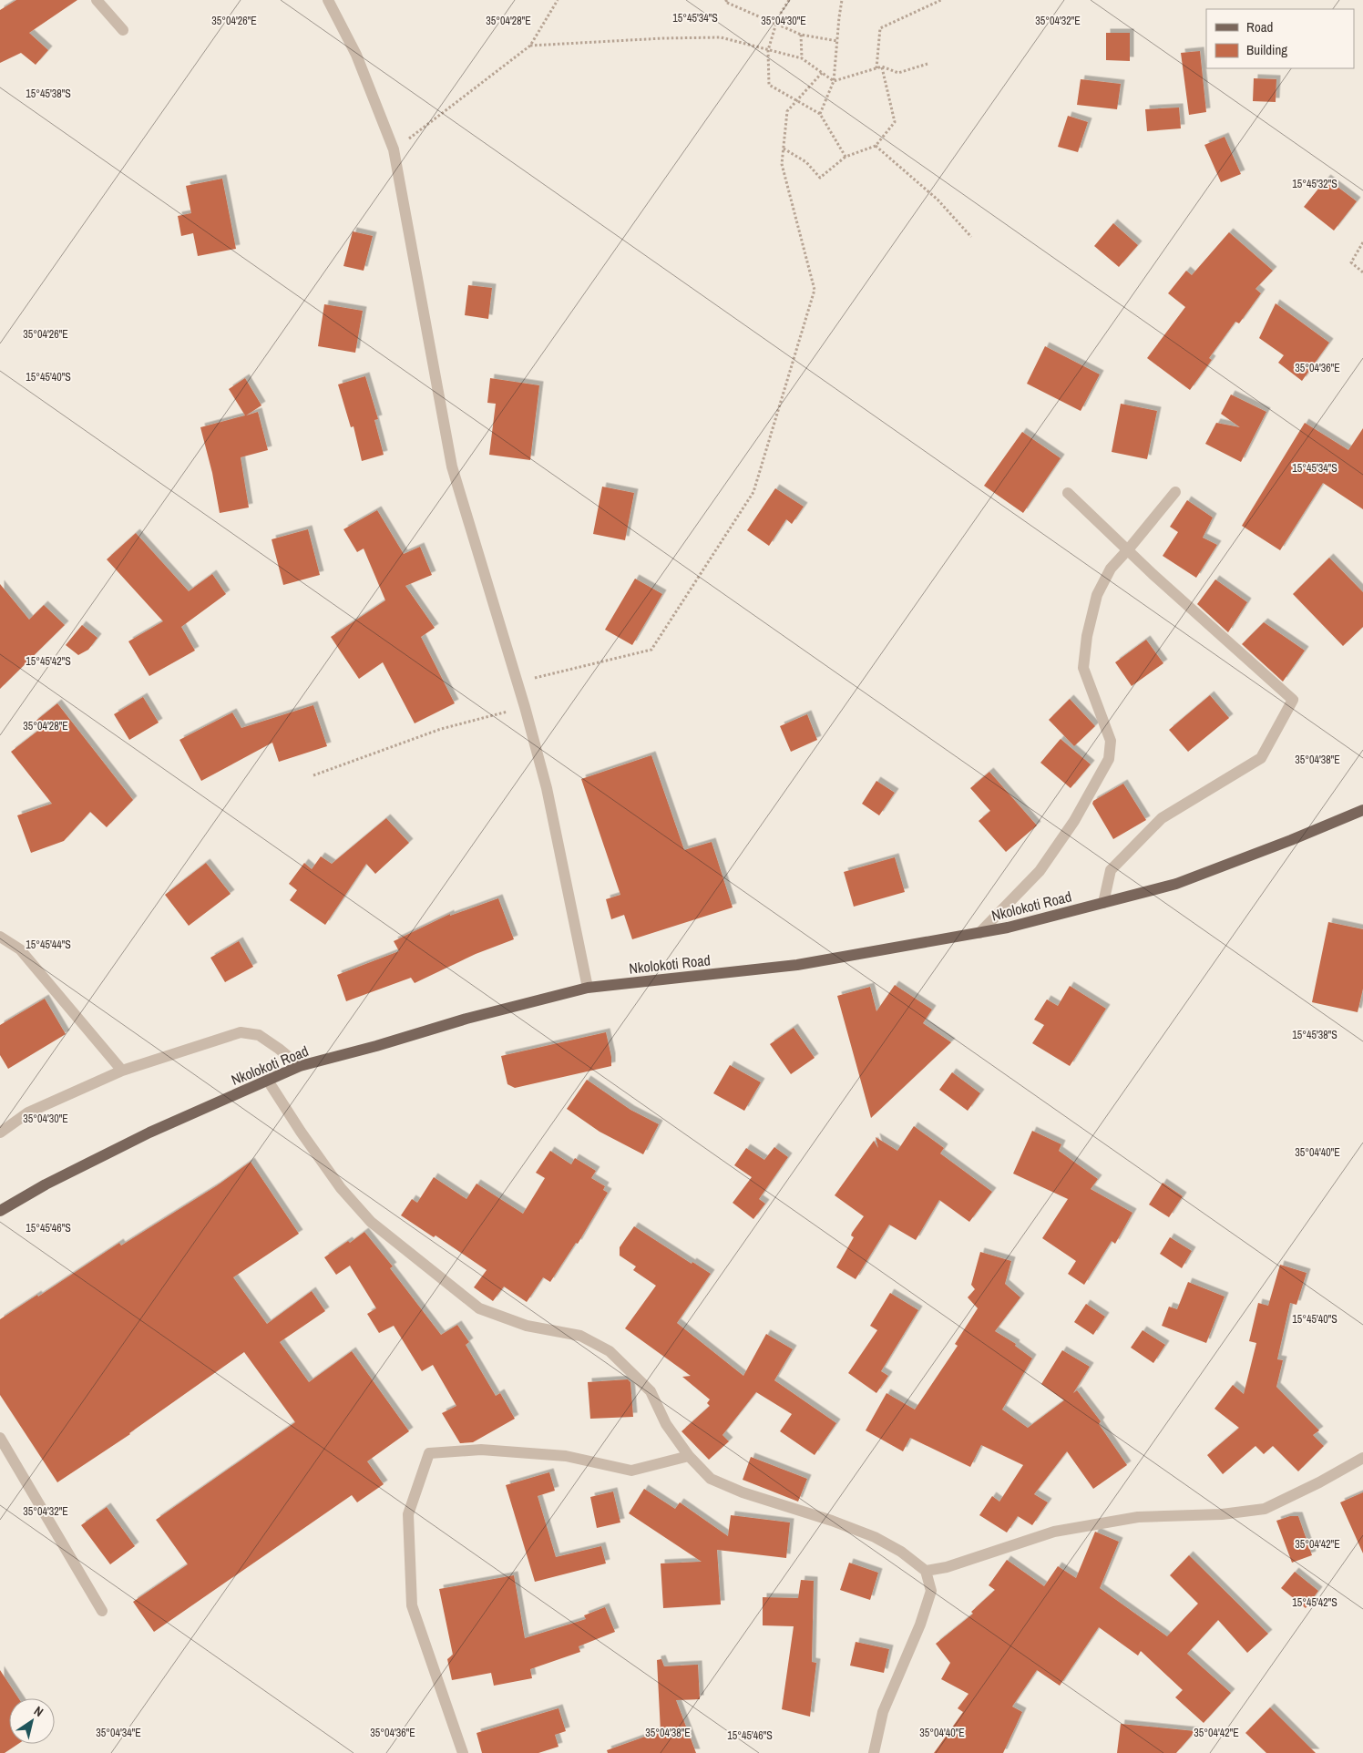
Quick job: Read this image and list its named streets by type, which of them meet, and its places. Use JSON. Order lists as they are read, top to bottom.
{
  "streets": {
    "main road": ["Nkolokoti Road"]
  },
  "legend": ["Road", "Building"],
  "north": "top right",
  "coordinates": [
    "15°45'34\"S",
    "35°04'26\"E",
    "35°04'28\"E",
    "35°04'30\"E",
    "35°04'32\"E",
    "15°45'38\"S",
    "15°45'32\"S",
    "35°04'36\"E",
    "15°45'40\"S",
    "15°45'42\"S",
    "35°04'38\"E",
    "15°45'44\"S",
    "35°04'40\"E",
    "15°45'46\"S",
    "35°04'42\"E",
    "35°04'34\"E"
  ]
}
